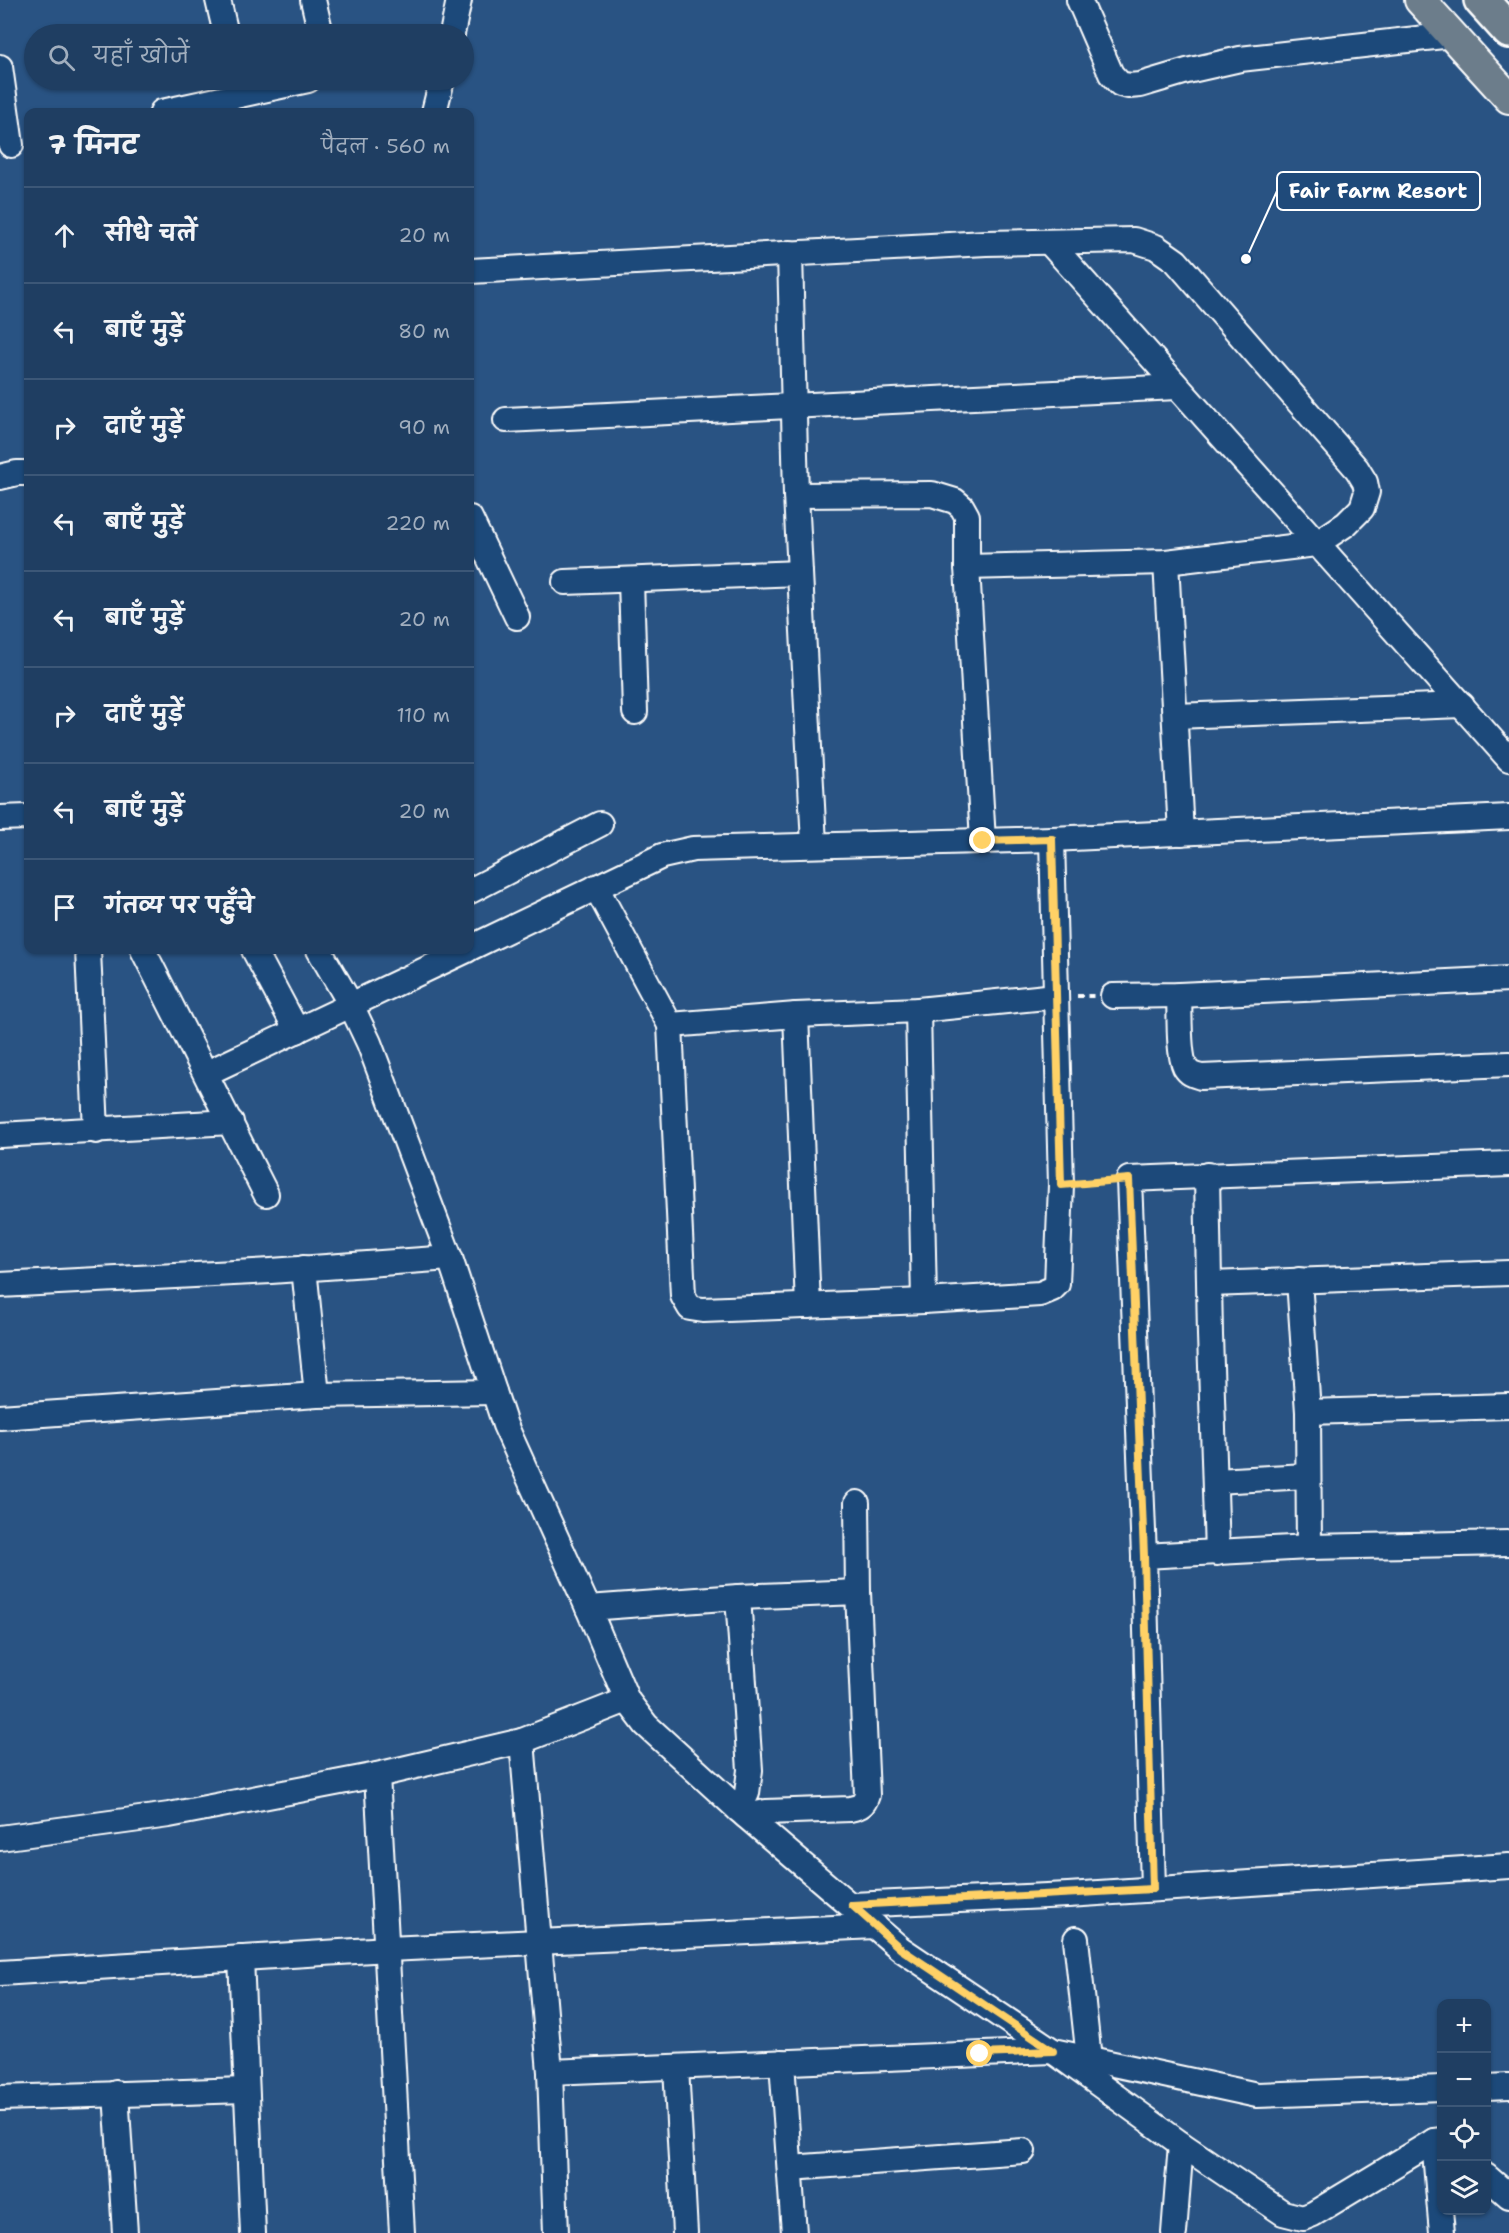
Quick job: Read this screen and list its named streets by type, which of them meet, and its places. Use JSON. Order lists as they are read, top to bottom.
{
  "places": ["Fair Farm Resort"],
  "page": {
    "search": "यहाँ खोजें",
    "heading": ["7 मिनट", "पैदल · 560 m"],
    "list": [
      ["सीधे चलें", "20 m"],
      ["बाएँ मुड़ें", "80 m"],
      ["दाएँ मुड़ें", "90 m"],
      ["बाएँ मुड़ें", "220 m"],
      ["बाएँ मुड़ें", "20 m"],
      ["दाएँ मुड़ें", "110 m"],
      ["बाएँ मुड़ें", "20 m"],
      "गंतव्य पर पहुँचे"
    ],
    "map_buttons": ["+", "−"]
  }
}
